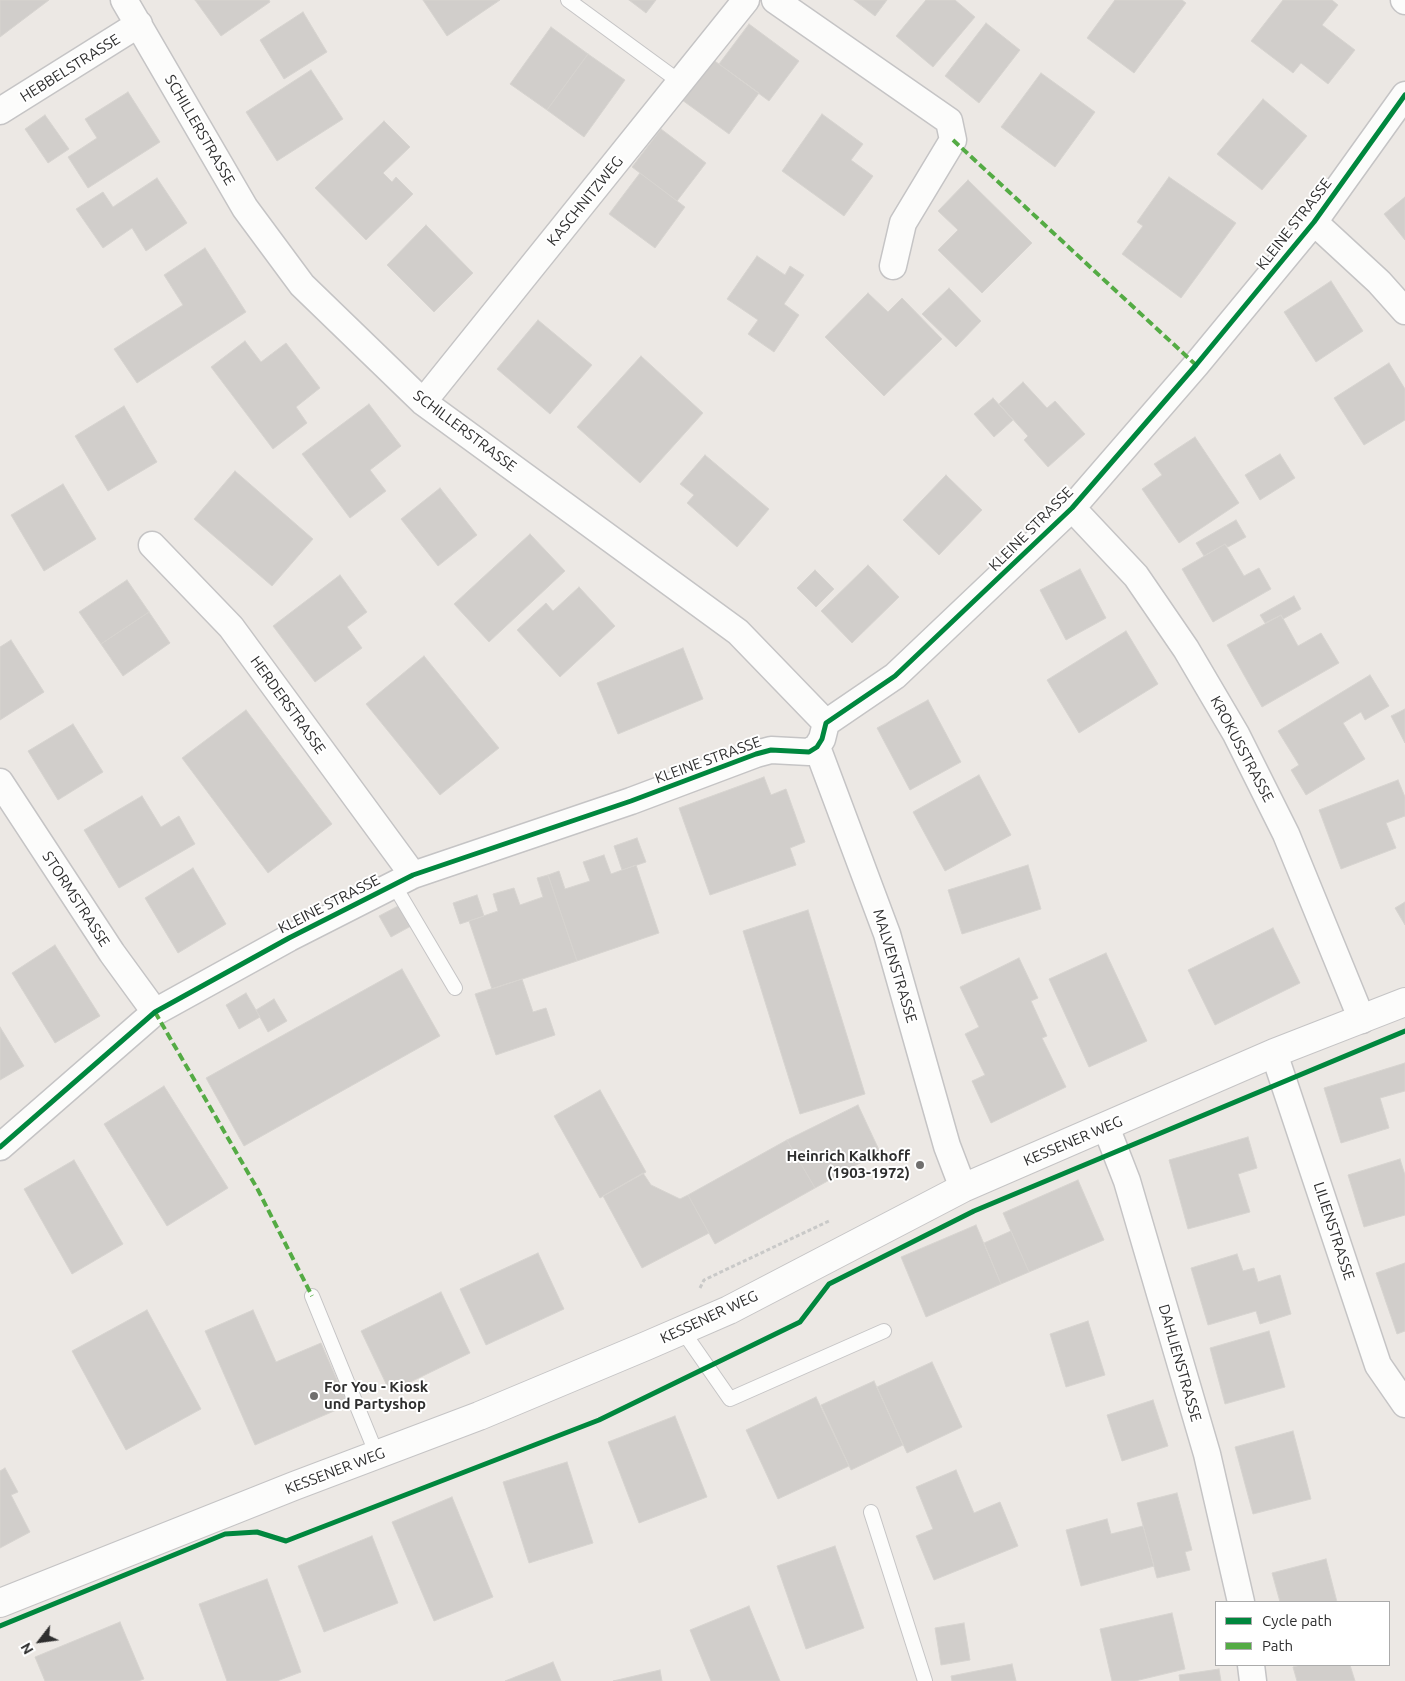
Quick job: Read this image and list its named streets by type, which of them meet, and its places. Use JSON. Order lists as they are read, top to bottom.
{
  "streets": {
    "street": [
      "HEBBELSTRASSE",
      "SCHILLERSTRASSE",
      "KASCHNITZWEG",
      "KLEINE STRASSE",
      "HERDERSTRASSE",
      "KROKUSSTRASSE",
      "STORMSTRASSE",
      "MALVENSTRASSE",
      "KESSENER WEG",
      "LILIENSTRASSE",
      "DAHLIENSTRASSE"
    ]
  },
  "crossings": [
    ["HEBBELSTRASSE", "SCHILLERSTRASSE"],
    ["SCHILLERSTRASSE", "KASCHNITZWEG"],
    ["SCHILLERSTRASSE", "KLEINE STRASSE"],
    ["KLEINE STRASSE", "HERDERSTRASSE"],
    ["KLEINE STRASSE", "KROKUSSTRASSE"],
    ["KLEINE STRASSE", "STORMSTRASSE"],
    ["KLEINE STRASSE", "MALVENSTRASSE"],
    ["KROKUSSTRASSE", "KESSENER WEG"],
    ["MALVENSTRASSE", "KESSENER WEG"],
    ["KESSENER WEG", "LILIENSTRASSE"],
    ["KESSENER WEG", "DAHLIENSTRASSE"]
  ],
  "places": ["Heinrich Kalkhoff (1903-1972)", "For You - Kiosk und Partyshop"],
  "legend": ["Cycle path", "Path"],
  "north": "bottom left"
}
